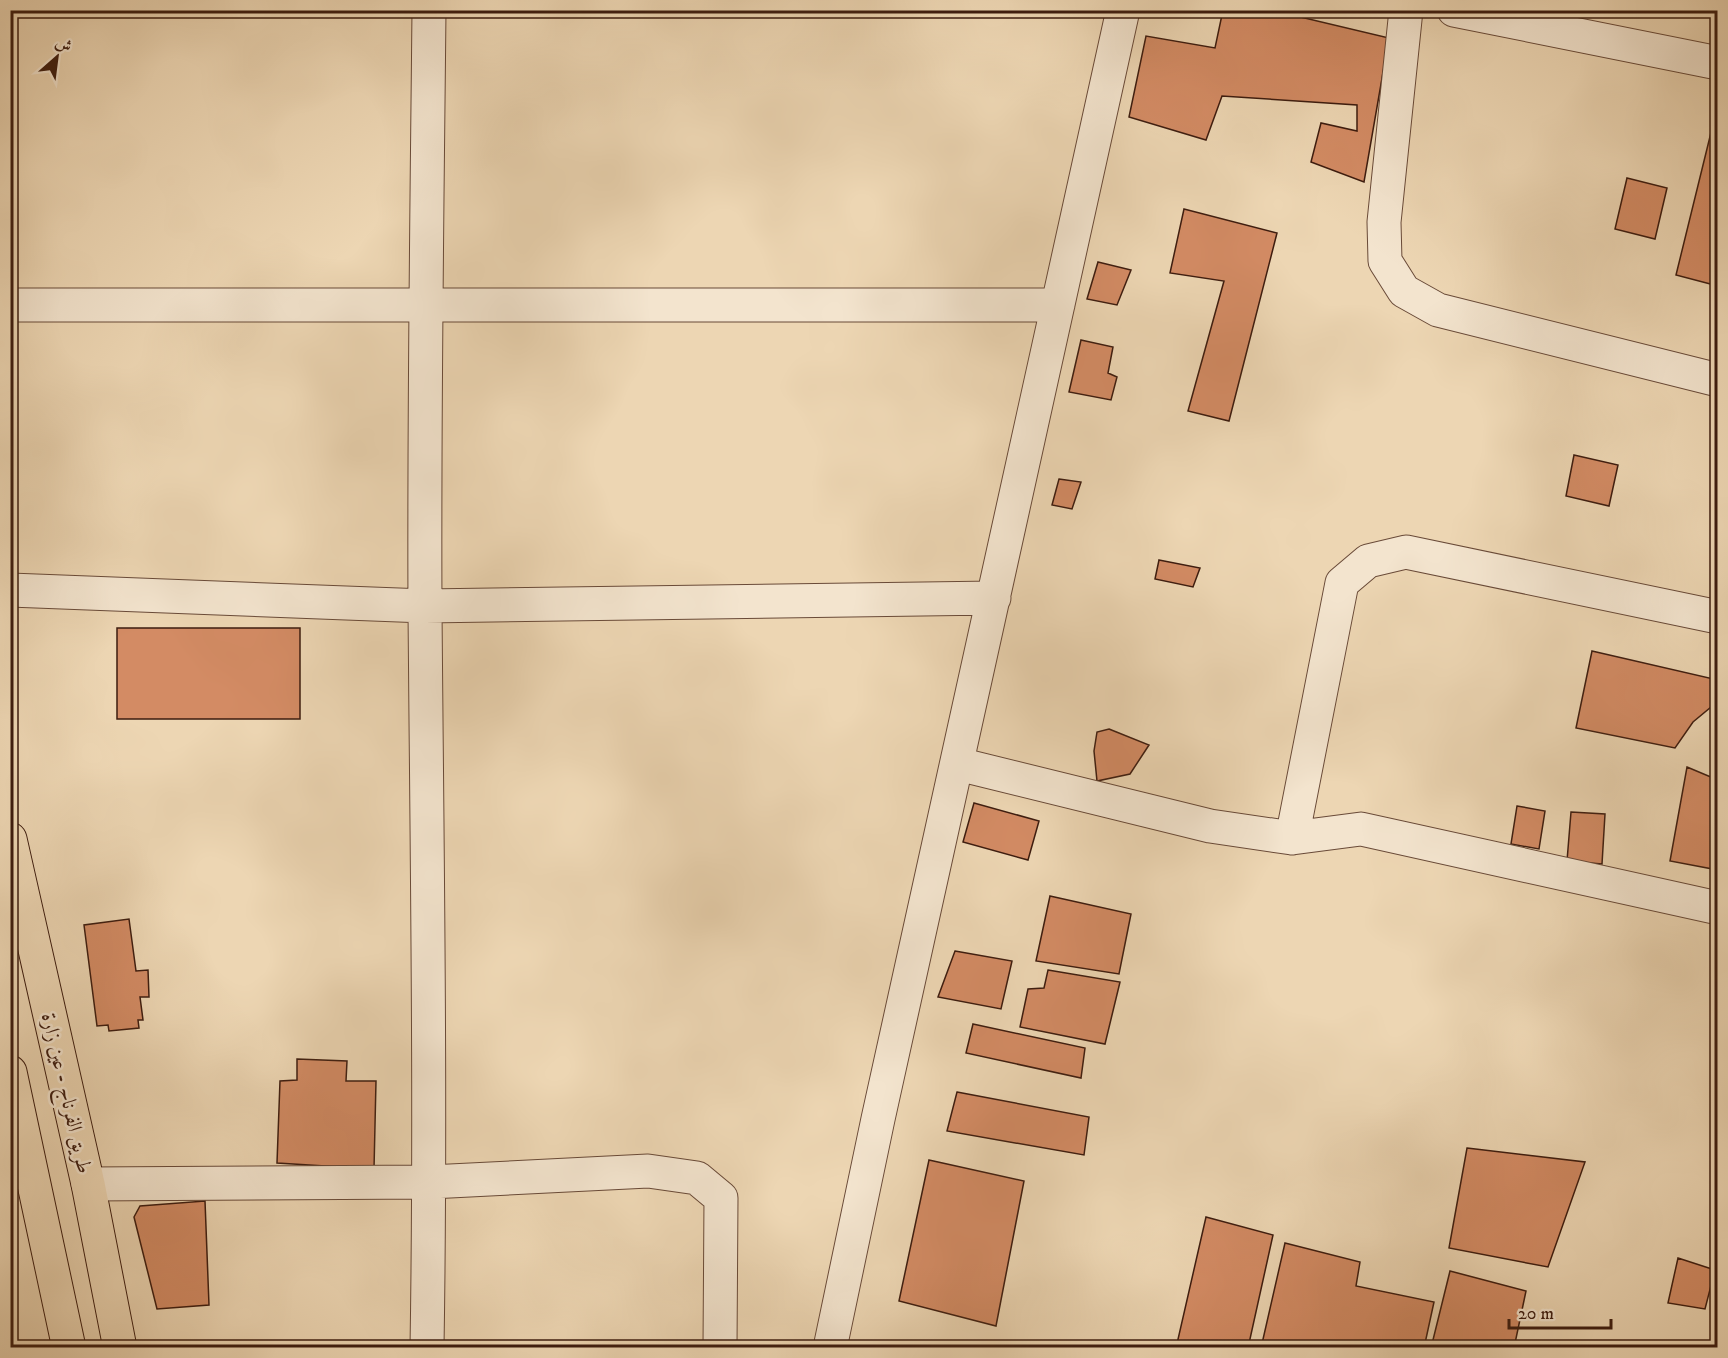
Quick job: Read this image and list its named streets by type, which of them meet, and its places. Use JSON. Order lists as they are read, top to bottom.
{
  "streets": {
    "main road": ["طريق الفرناج - عين زارة"]
  },
  "scale_bar": "20 m",
  "north": "top right"
}
